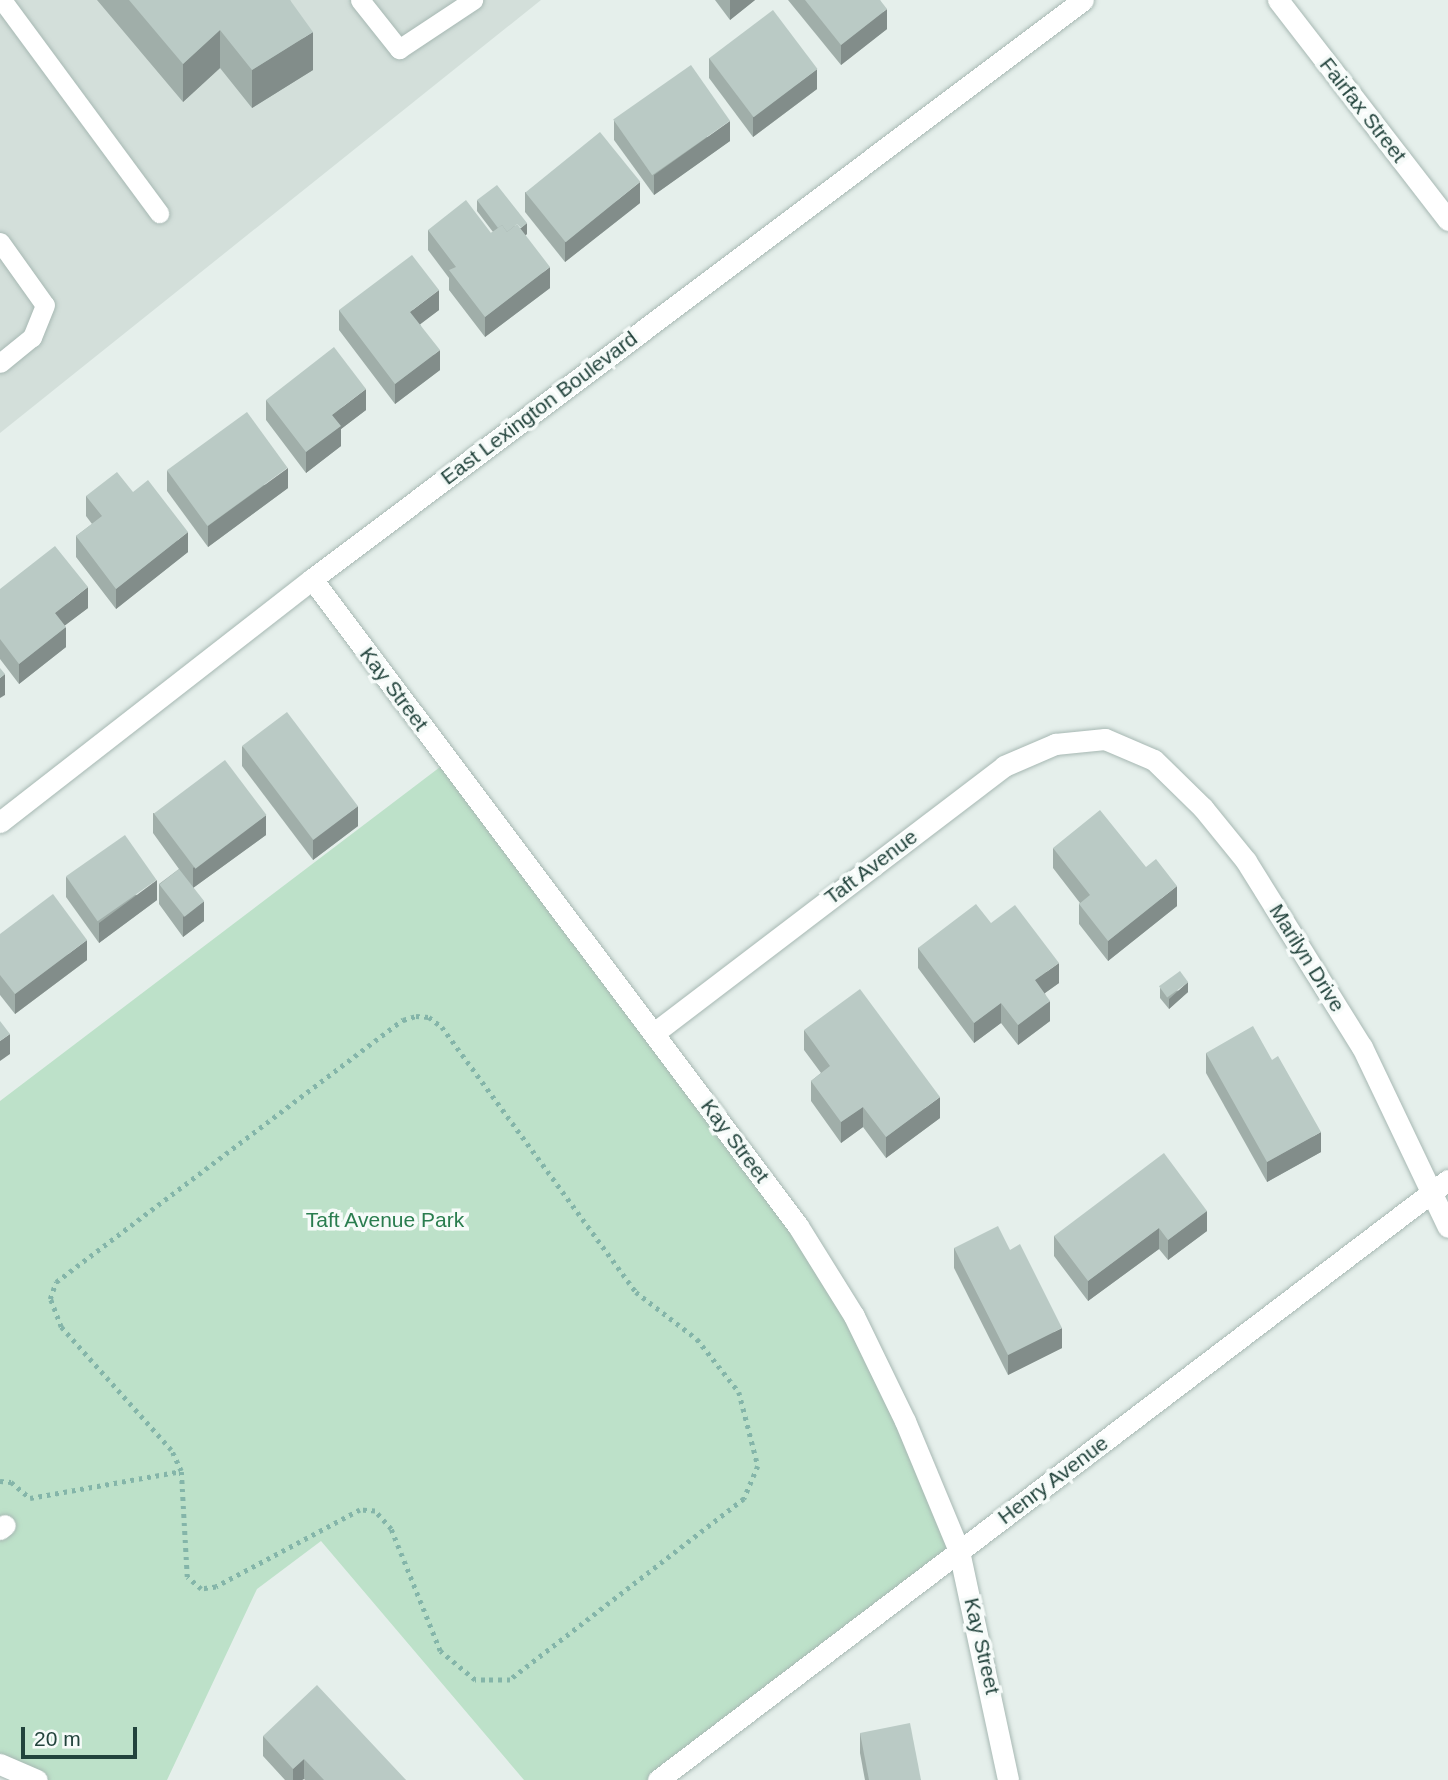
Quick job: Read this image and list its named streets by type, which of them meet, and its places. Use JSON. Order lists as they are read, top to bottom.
{
  "streets": {
    "street": [
      "Fairfax Street",
      "East Lexington Boulevard",
      "Kay Street",
      "Taft Avenue",
      "Marilyn Drive",
      "Henry Avenue"
    ]
  },
  "crossings": [
    ["East Lexington Boulevard", "Kay Street"],
    ["Kay Street", "Taft Avenue"],
    ["Kay Street", "Henry Avenue"],
    ["Taft Avenue", "Marilyn Drive"],
    ["Marilyn Drive", "Henry Avenue"]
  ],
  "parks": ["Taft Avenue Park"],
  "scale_bar": "20 m"
}
